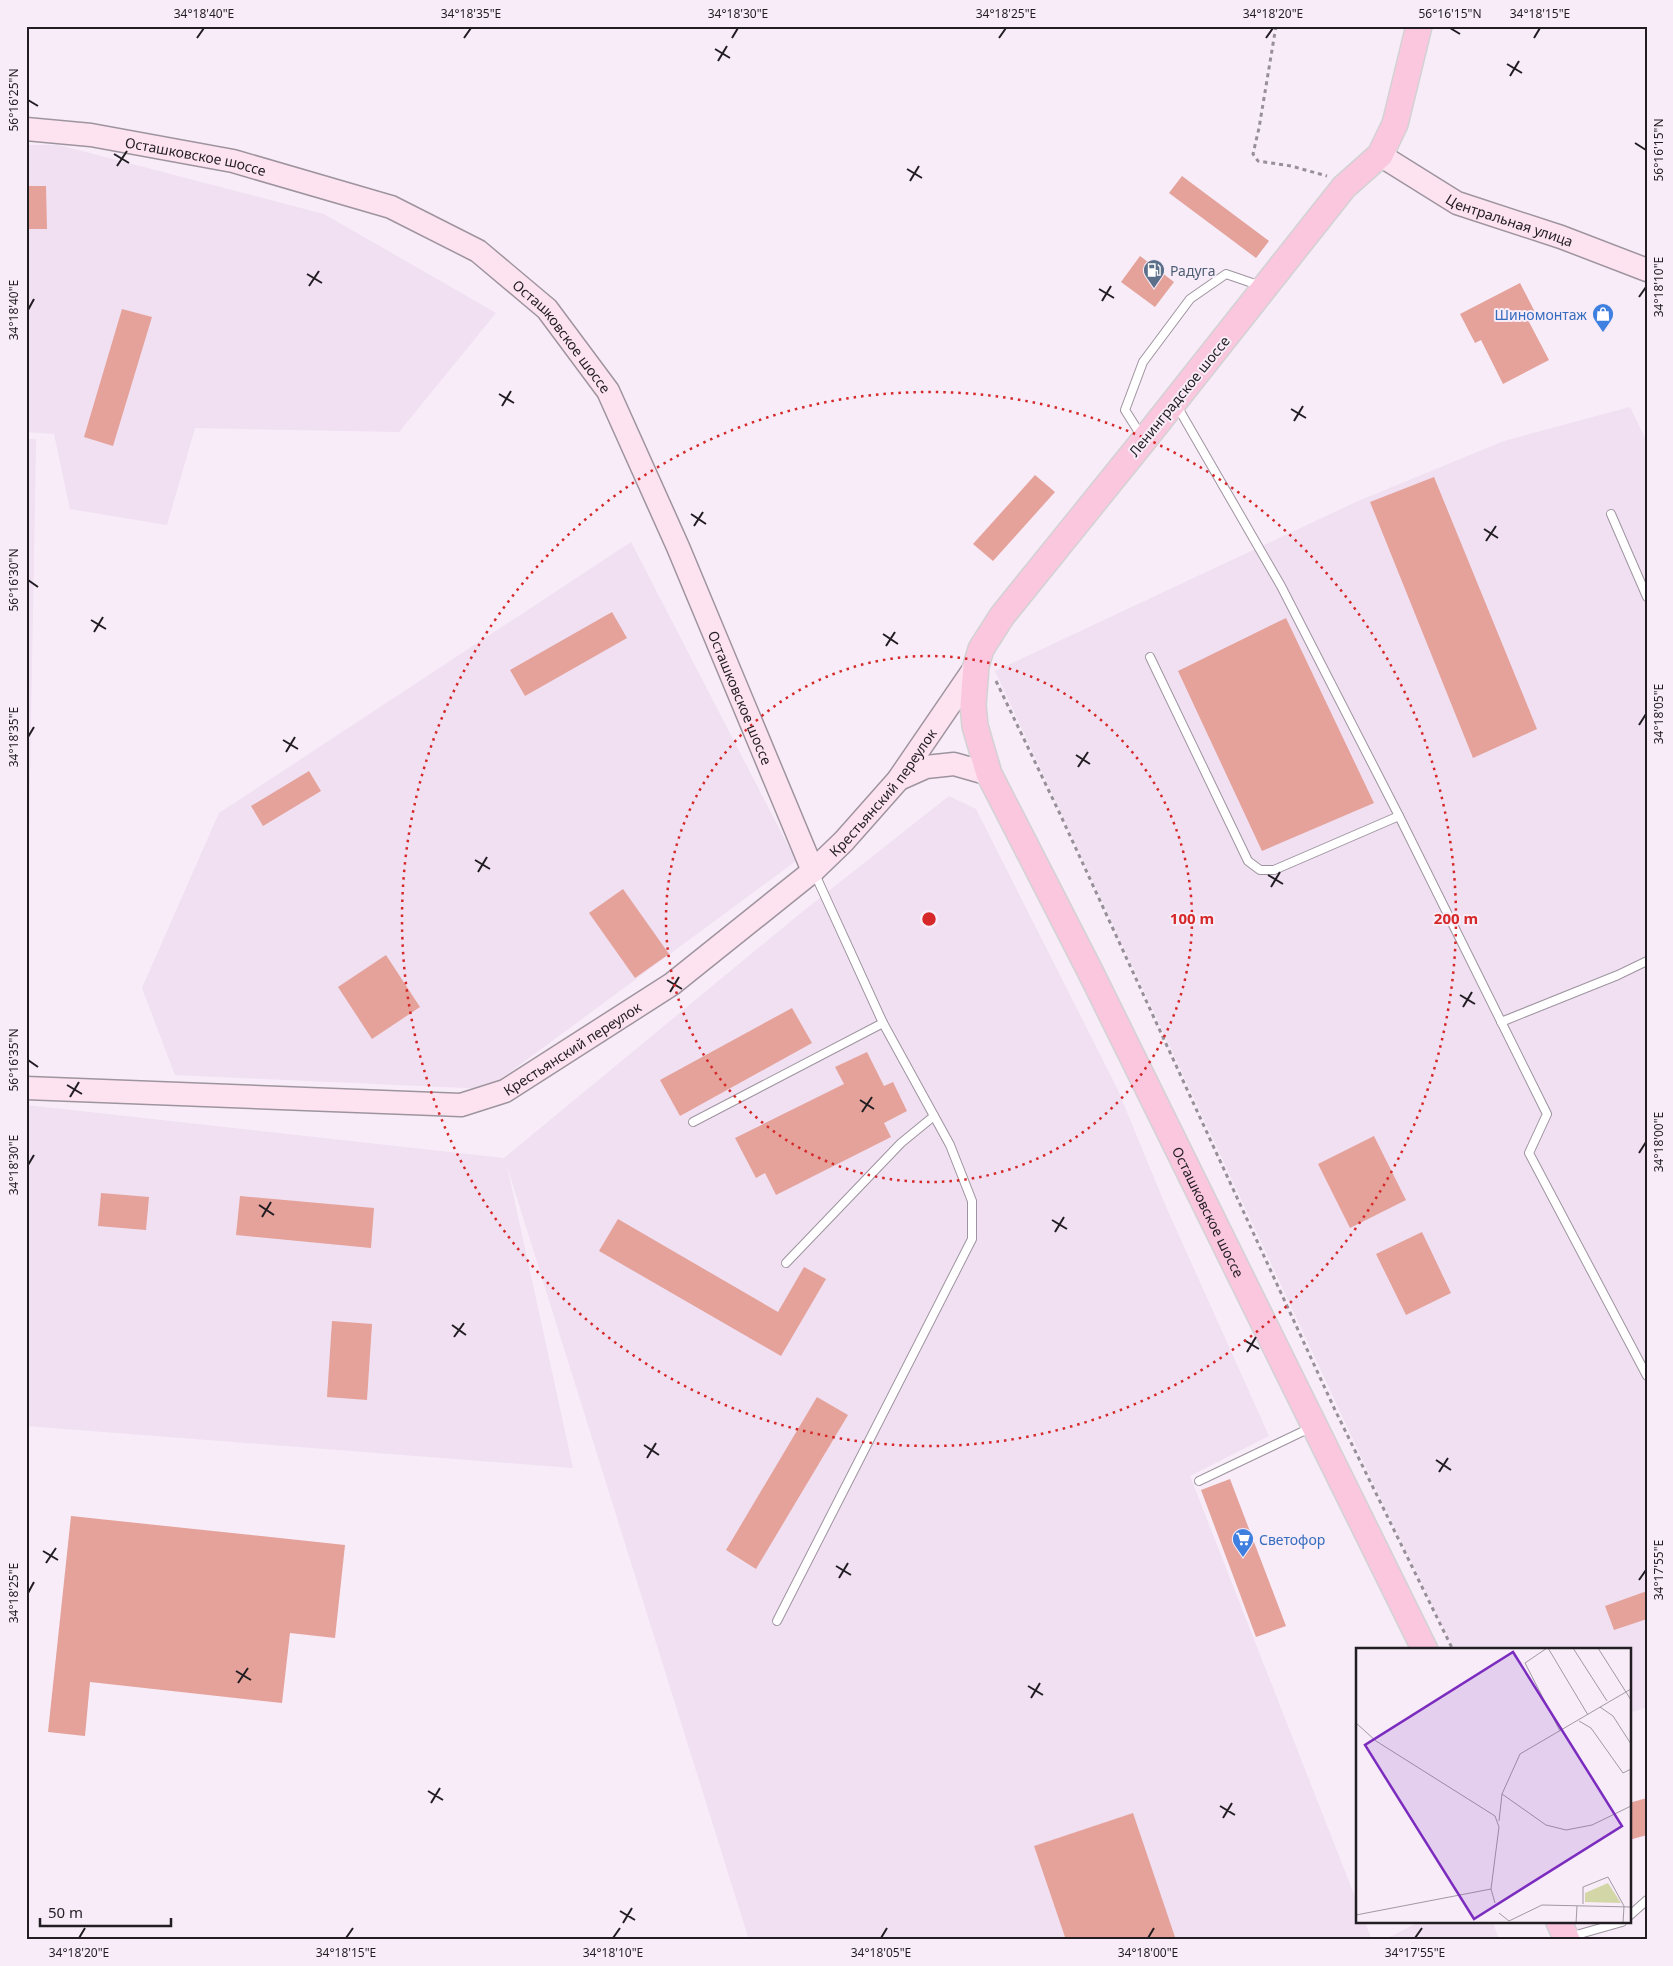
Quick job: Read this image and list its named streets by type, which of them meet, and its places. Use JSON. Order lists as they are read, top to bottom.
{
  "streets": {
    "main road": ["Осташковское шоссе", "Ленинградское шоссе"],
    "street": ["Центральная улица", "Крестьянский переулок"]
  },
  "crossings": [
    ["Осташковское шоссе", "Ленинградское шоссе"],
    ["Осташковское шоссе", "Крестьянский переулок"],
    ["Центральная улица", "Ленинградское шоссе"],
    ["Ленинградское шоссе", "Крестьянский переулок"]
  ],
  "places": {
    "fuel station": ["Радуга"],
    "shop": ["Шиномонтаж"],
    "supermarket": ["Светофор"]
  },
  "scale_bar": "50 m",
  "coordinates": [
    "34°18'40\"E",
    "34°18'35\"E",
    "34°18'30\"E",
    "34°18'25\"E",
    "34°18'20\"E",
    "56°16'15\"N",
    "34°18'15\"E",
    "56°16'25\"N",
    "34°18'10\"E",
    "56°16'30\"N",
    "34°18'05\"E",
    "56°16'35\"N",
    "34°18'00\"E",
    "34°17'55\"E"
  ],
  "rings": ["100 m", "200 m"]
}
